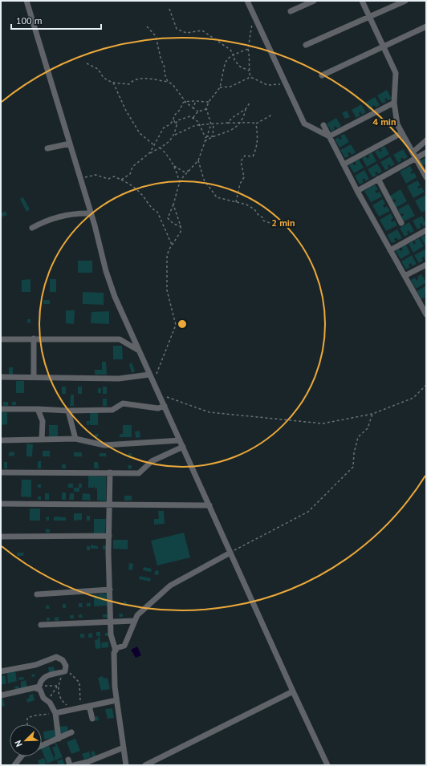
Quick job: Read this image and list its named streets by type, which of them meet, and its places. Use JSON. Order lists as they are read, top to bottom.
{
  "scale_bar": "100 m",
  "north": "bottom left",
  "rings": ["4 min", "2 min"]
}
